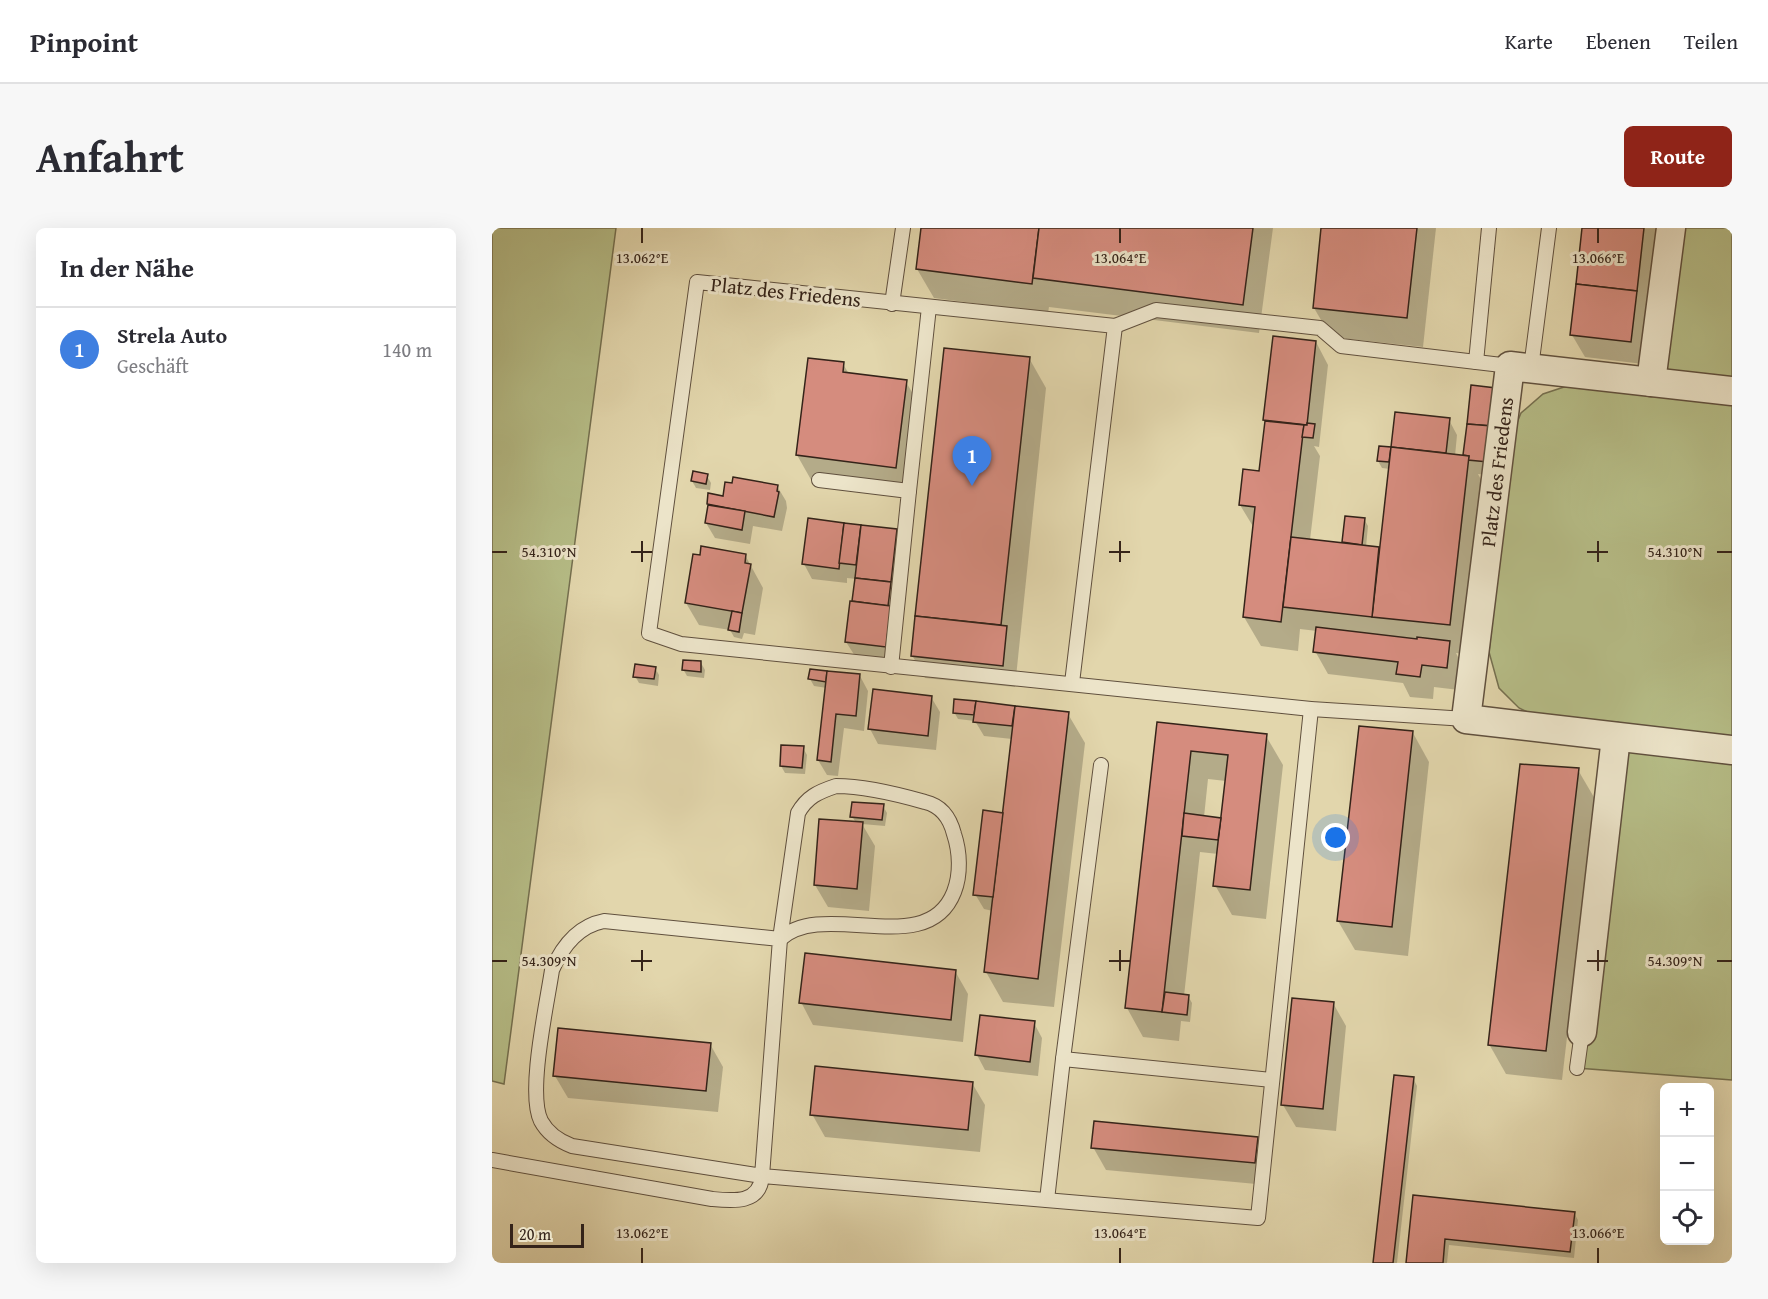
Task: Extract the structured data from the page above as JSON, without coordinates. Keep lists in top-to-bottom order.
{
  "streets": {
    "street": ["Platz des Friedens"]
  },
  "scale_bar": "20 m",
  "page": {
    "header": "Pinpoint",
    "nav": ["Karte", "Ebenen", "Teilen"],
    "title": "Anfahrt",
    "buttons": "Route",
    "heading": "In der Nähe",
    "list": [
      {
        "mark": "1",
        "name": "Strela Auto",
        "note": "Geschäft",
        "value": "140 m"
      }
    ],
    "pins": "1",
    "map_buttons": ["+", "−"],
    "scale": "20 m"
  },
  "coordinates": [
    "13.062°E",
    "13.064°E",
    "13.066°E",
    "54.310°N",
    "54.309°N"
  ]
}
